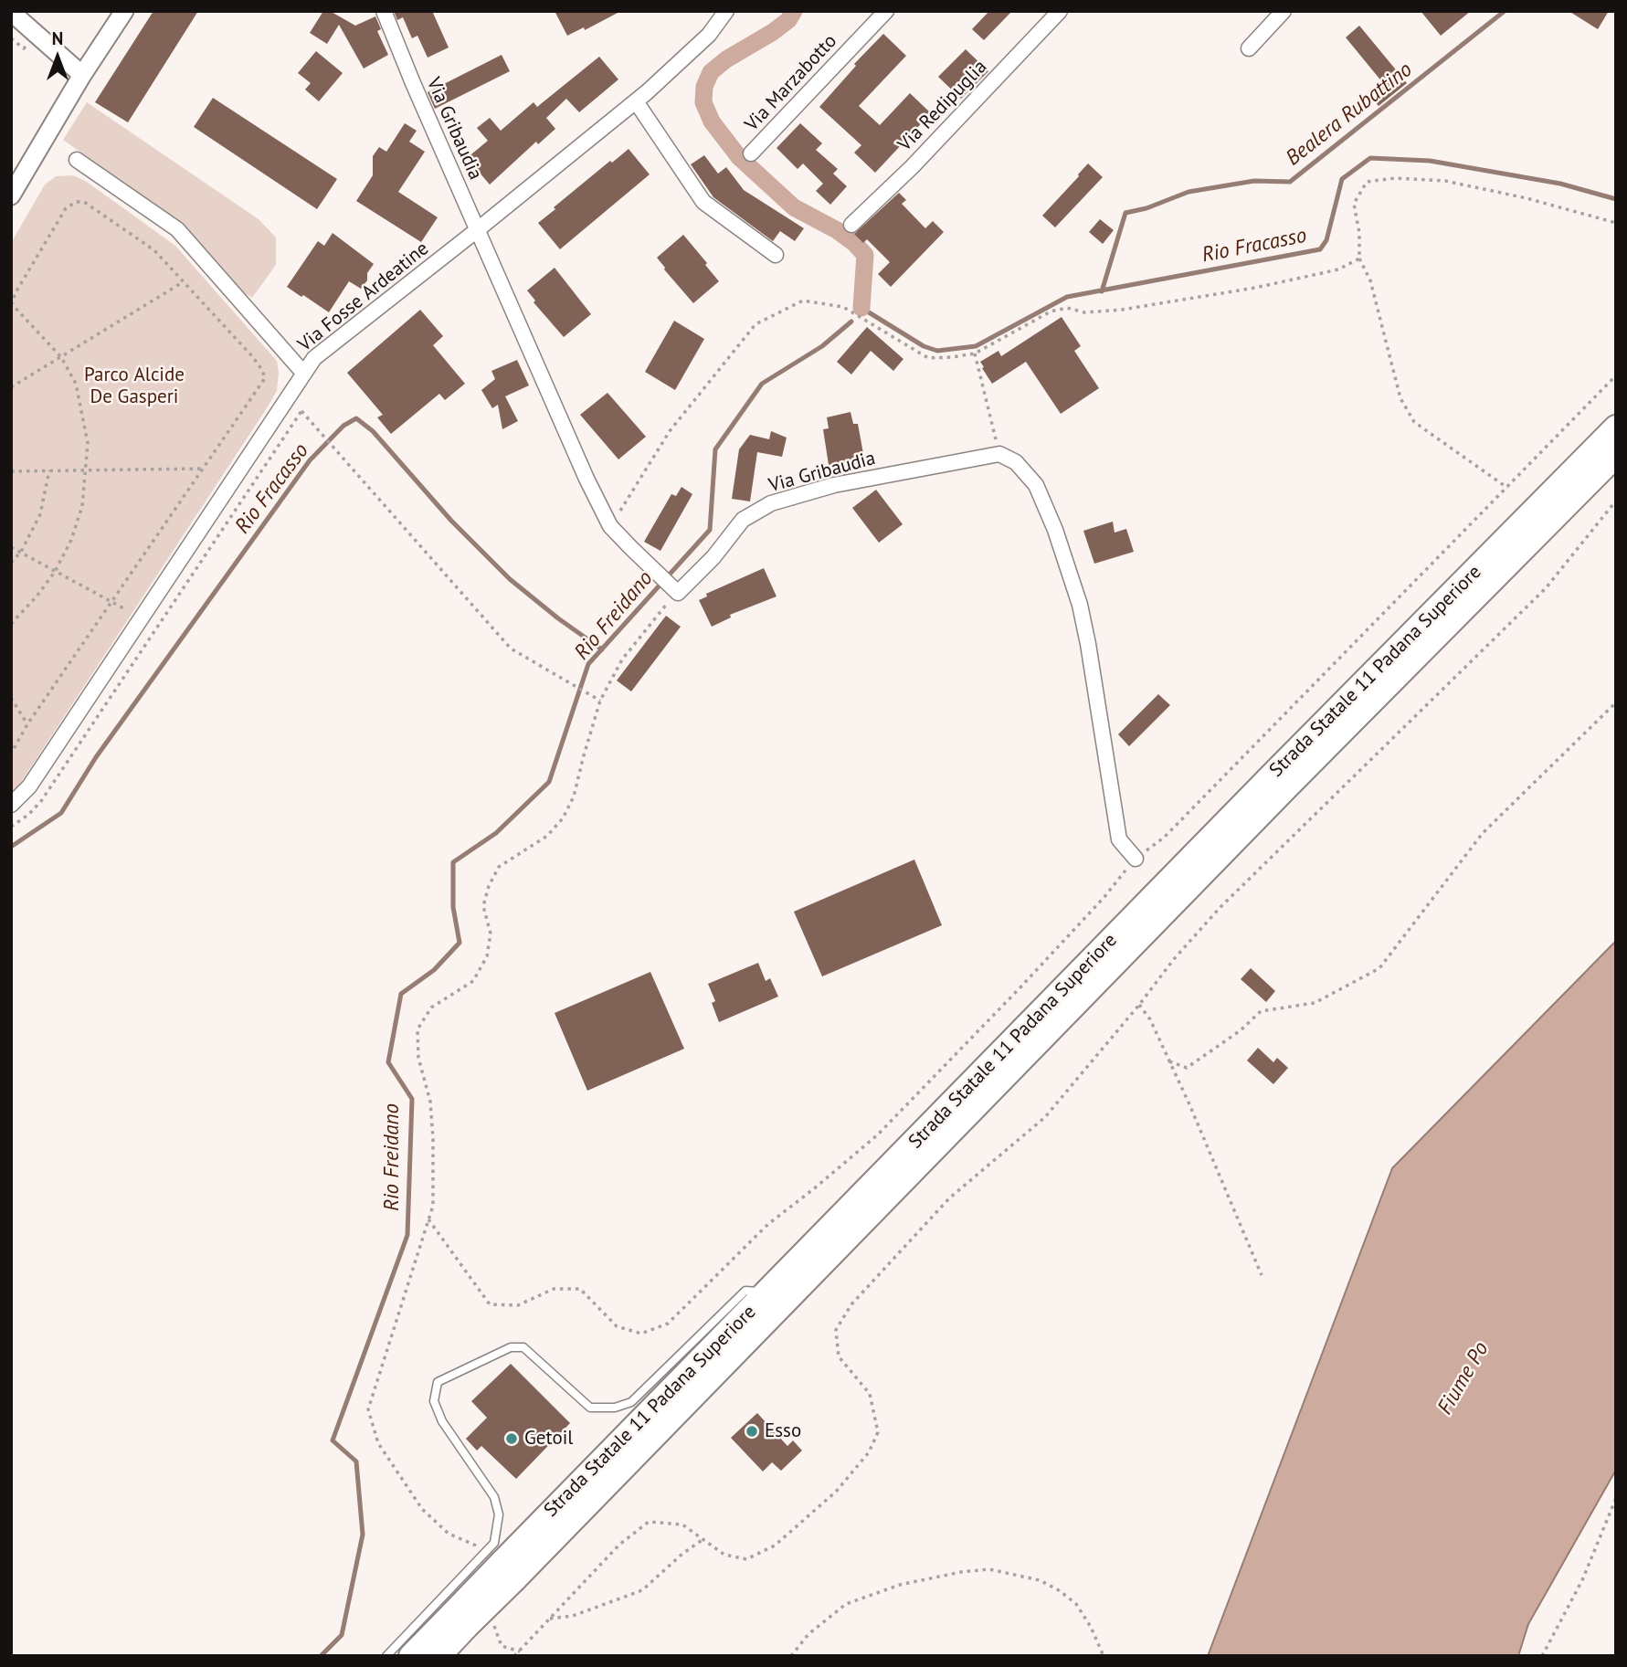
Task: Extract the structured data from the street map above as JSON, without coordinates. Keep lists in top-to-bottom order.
{
  "streets": {
    "highway": ["Strada Statale 11 Padana Superiore"],
    "street": [
      "Via Marzabotto",
      "Via Redipuglia",
      "Via Gribaudia",
      "Via Fosse Ardeatine"
    ]
  },
  "crossings": [
    ["Via Gribaudia", "Via Fosse Ardeatine"]
  ],
  "water": [
    "Bealera Rubattino",
    "Rio Fracasso",
    "Rio Freidano",
    "Fiume Po"
  ],
  "parks": ["Parco Alcide De Gasperi"],
  "places": ["Esso", "Getoil"],
  "north": "top"
}
